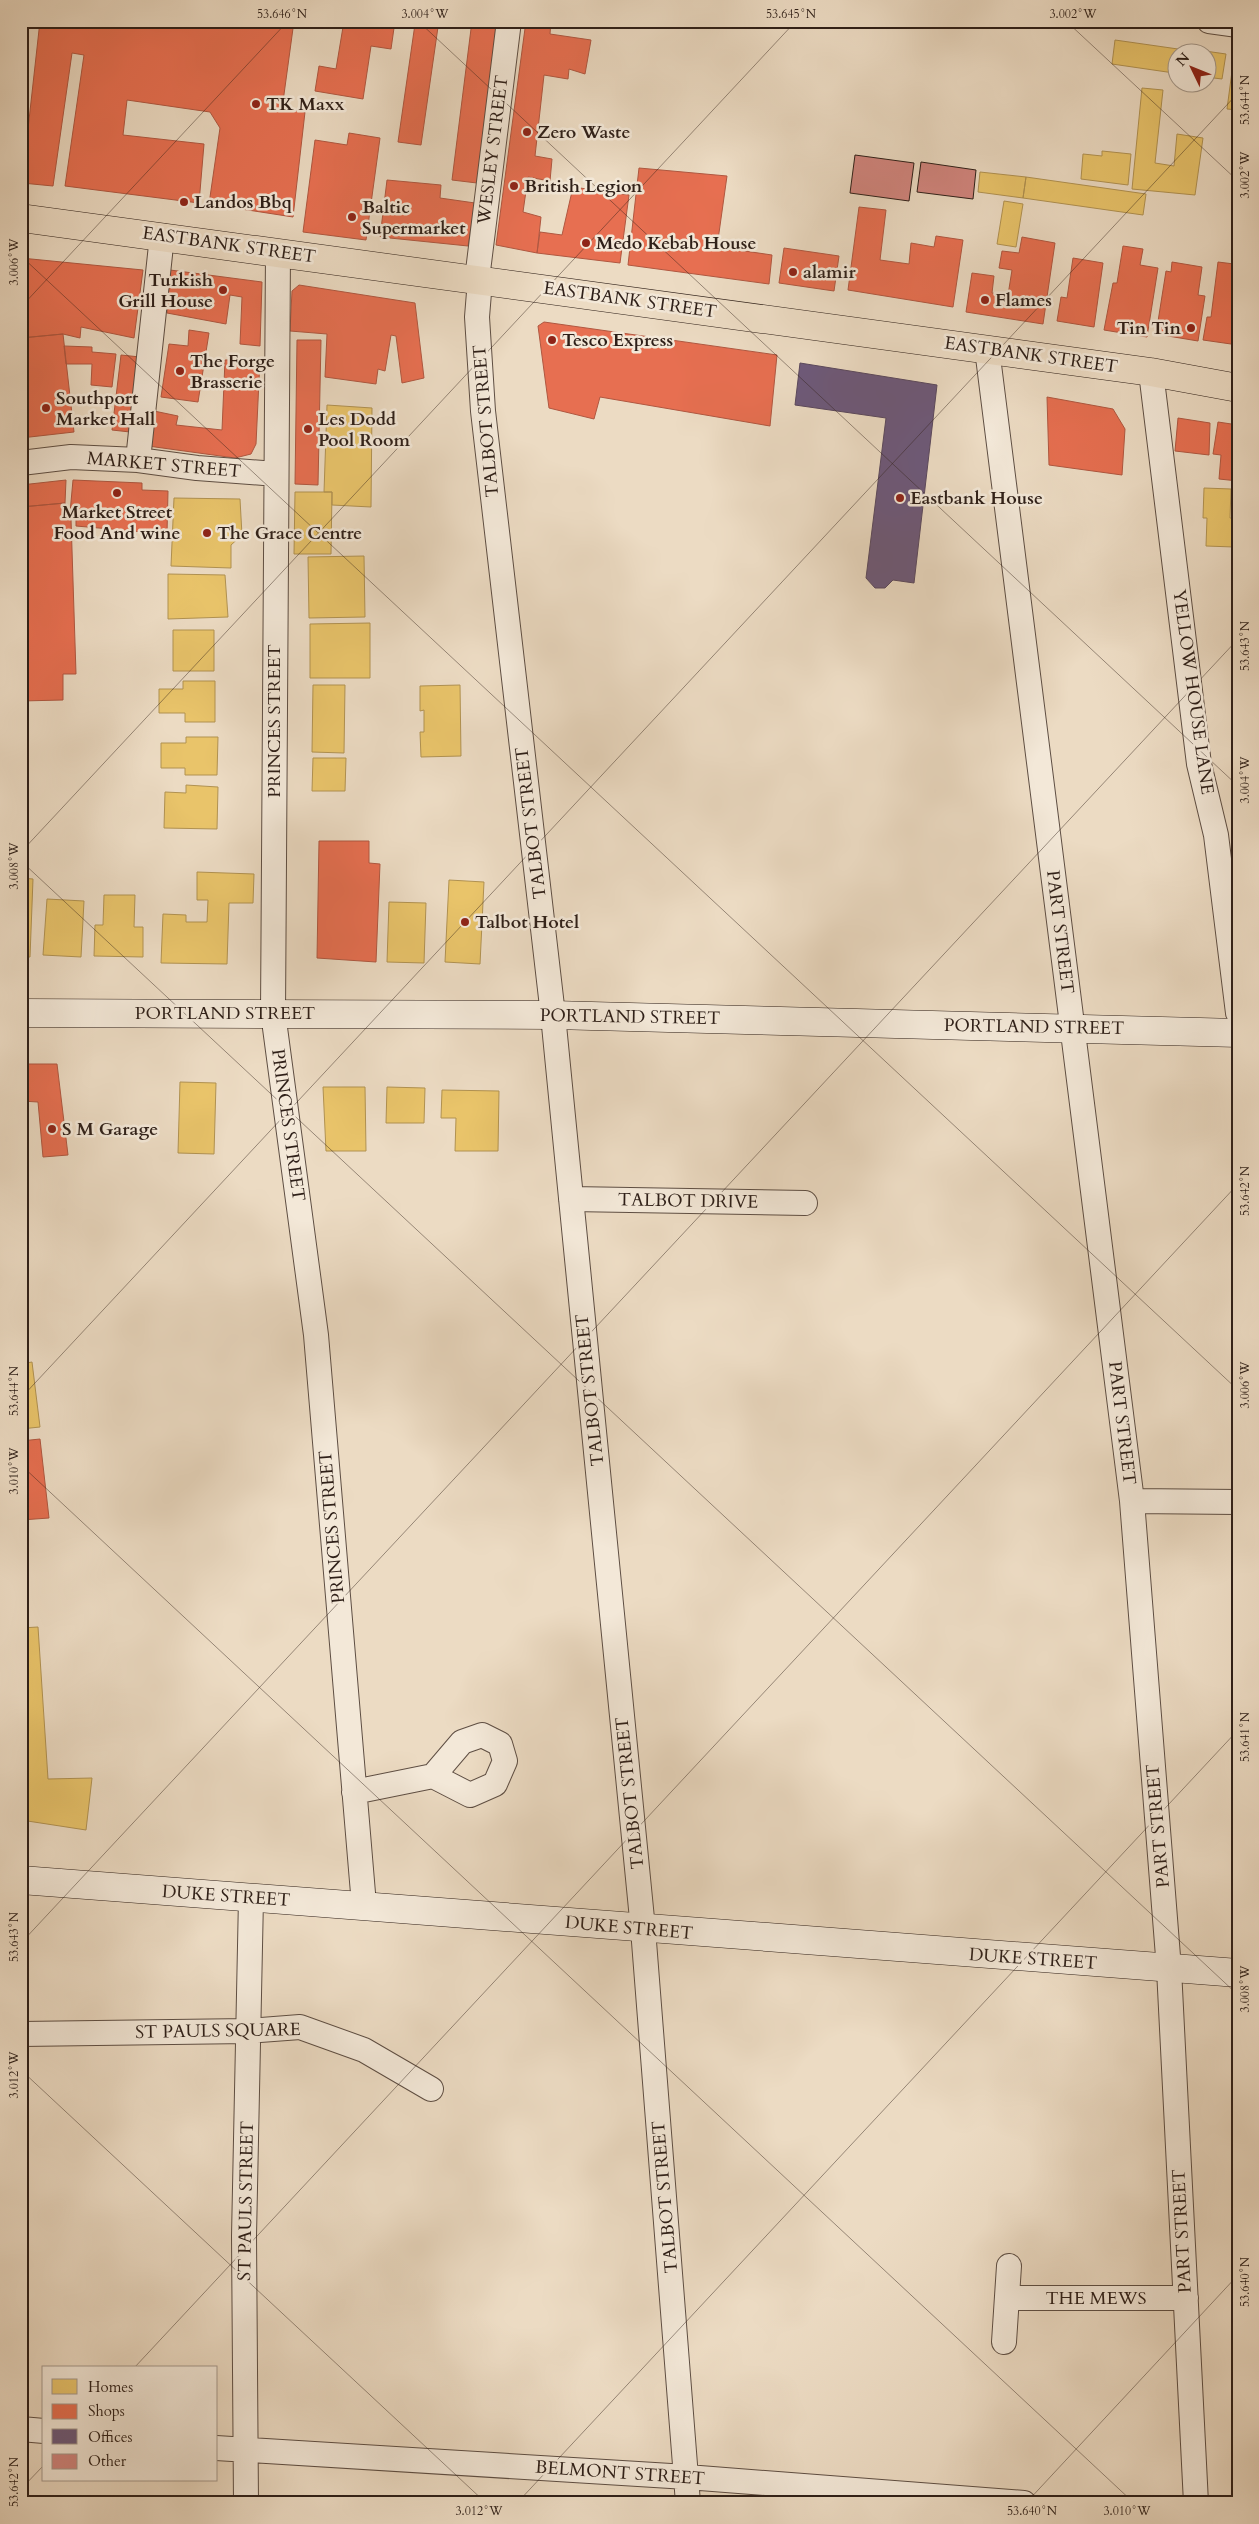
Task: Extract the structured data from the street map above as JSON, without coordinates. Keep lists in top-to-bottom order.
{
  "streets": {
    "highway": ["EASTBANK STREET"],
    "street": [
      "WESLEY STREET",
      "TALBOT STREET",
      "MARKET STREET",
      "YELLOW HOUSE LANE",
      "PRINCES STREET",
      "PART STREET",
      "PORTLAND STREET",
      "TALBOT DRIVE",
      "DUKE STREET",
      "ST PAULS SQUARE",
      "ST PAULS STREET",
      "THE MEWS",
      "BELMONT STREET"
    ]
  },
  "crossings": [
    ["WESLEY STREET", "EASTBANK STREET"],
    ["WESLEY STREET", "TALBOT STREET"],
    ["EASTBANK STREET", "TALBOT STREET"],
    ["EASTBANK STREET", "YELLOW HOUSE LANE"],
    ["EASTBANK STREET", "PRINCES STREET"],
    ["EASTBANK STREET", "PART STREET"],
    ["TALBOT STREET", "PORTLAND STREET"],
    ["TALBOT STREET", "TALBOT DRIVE"],
    ["TALBOT STREET", "DUKE STREET"],
    ["TALBOT STREET", "BELMONT STREET"],
    ["MARKET STREET", "PRINCES STREET"],
    ["PRINCES STREET", "PORTLAND STREET"],
    ["PRINCES STREET", "DUKE STREET"],
    ["PART STREET", "PORTLAND STREET"],
    ["PART STREET", "DUKE STREET"],
    ["PART STREET", "THE MEWS"],
    ["DUKE STREET", "ST PAULS STREET"],
    ["ST PAULS SQUARE", "ST PAULS STREET"],
    ["ST PAULS STREET", "BELMONT STREET"]
  ],
  "places": [
    "TK Maxx",
    "Zero Waste",
    "British Legion",
    "Landos Bbq",
    "Baltic Supermarket",
    "Medo Kebab House",
    "alamir",
    "Turkish Grill House",
    "Flames",
    "Tin Tin",
    "Tesco Express",
    "The Forge Brasserie",
    "Southport Market Hall",
    "Les Dodd Pool Room",
    "Market Street Food And wine",
    "Eastbank House",
    "The Grace Centre",
    "Talbot Hotel",
    "S M Garage"
  ],
  "legend": [
    "Homes",
    "Shops",
    "Offices",
    "Other"
  ],
  "north": "top left",
  "coordinates": [
    "53.646°N",
    "3.004°W",
    "53.645°N",
    "3.002°W",
    "53.644°N",
    "3.006°W",
    "53.643°N",
    "3.008°W",
    "53.642°N",
    "3.010°W",
    "53.641°N",
    "3.012°W",
    "53.640°N"
  ]
}
